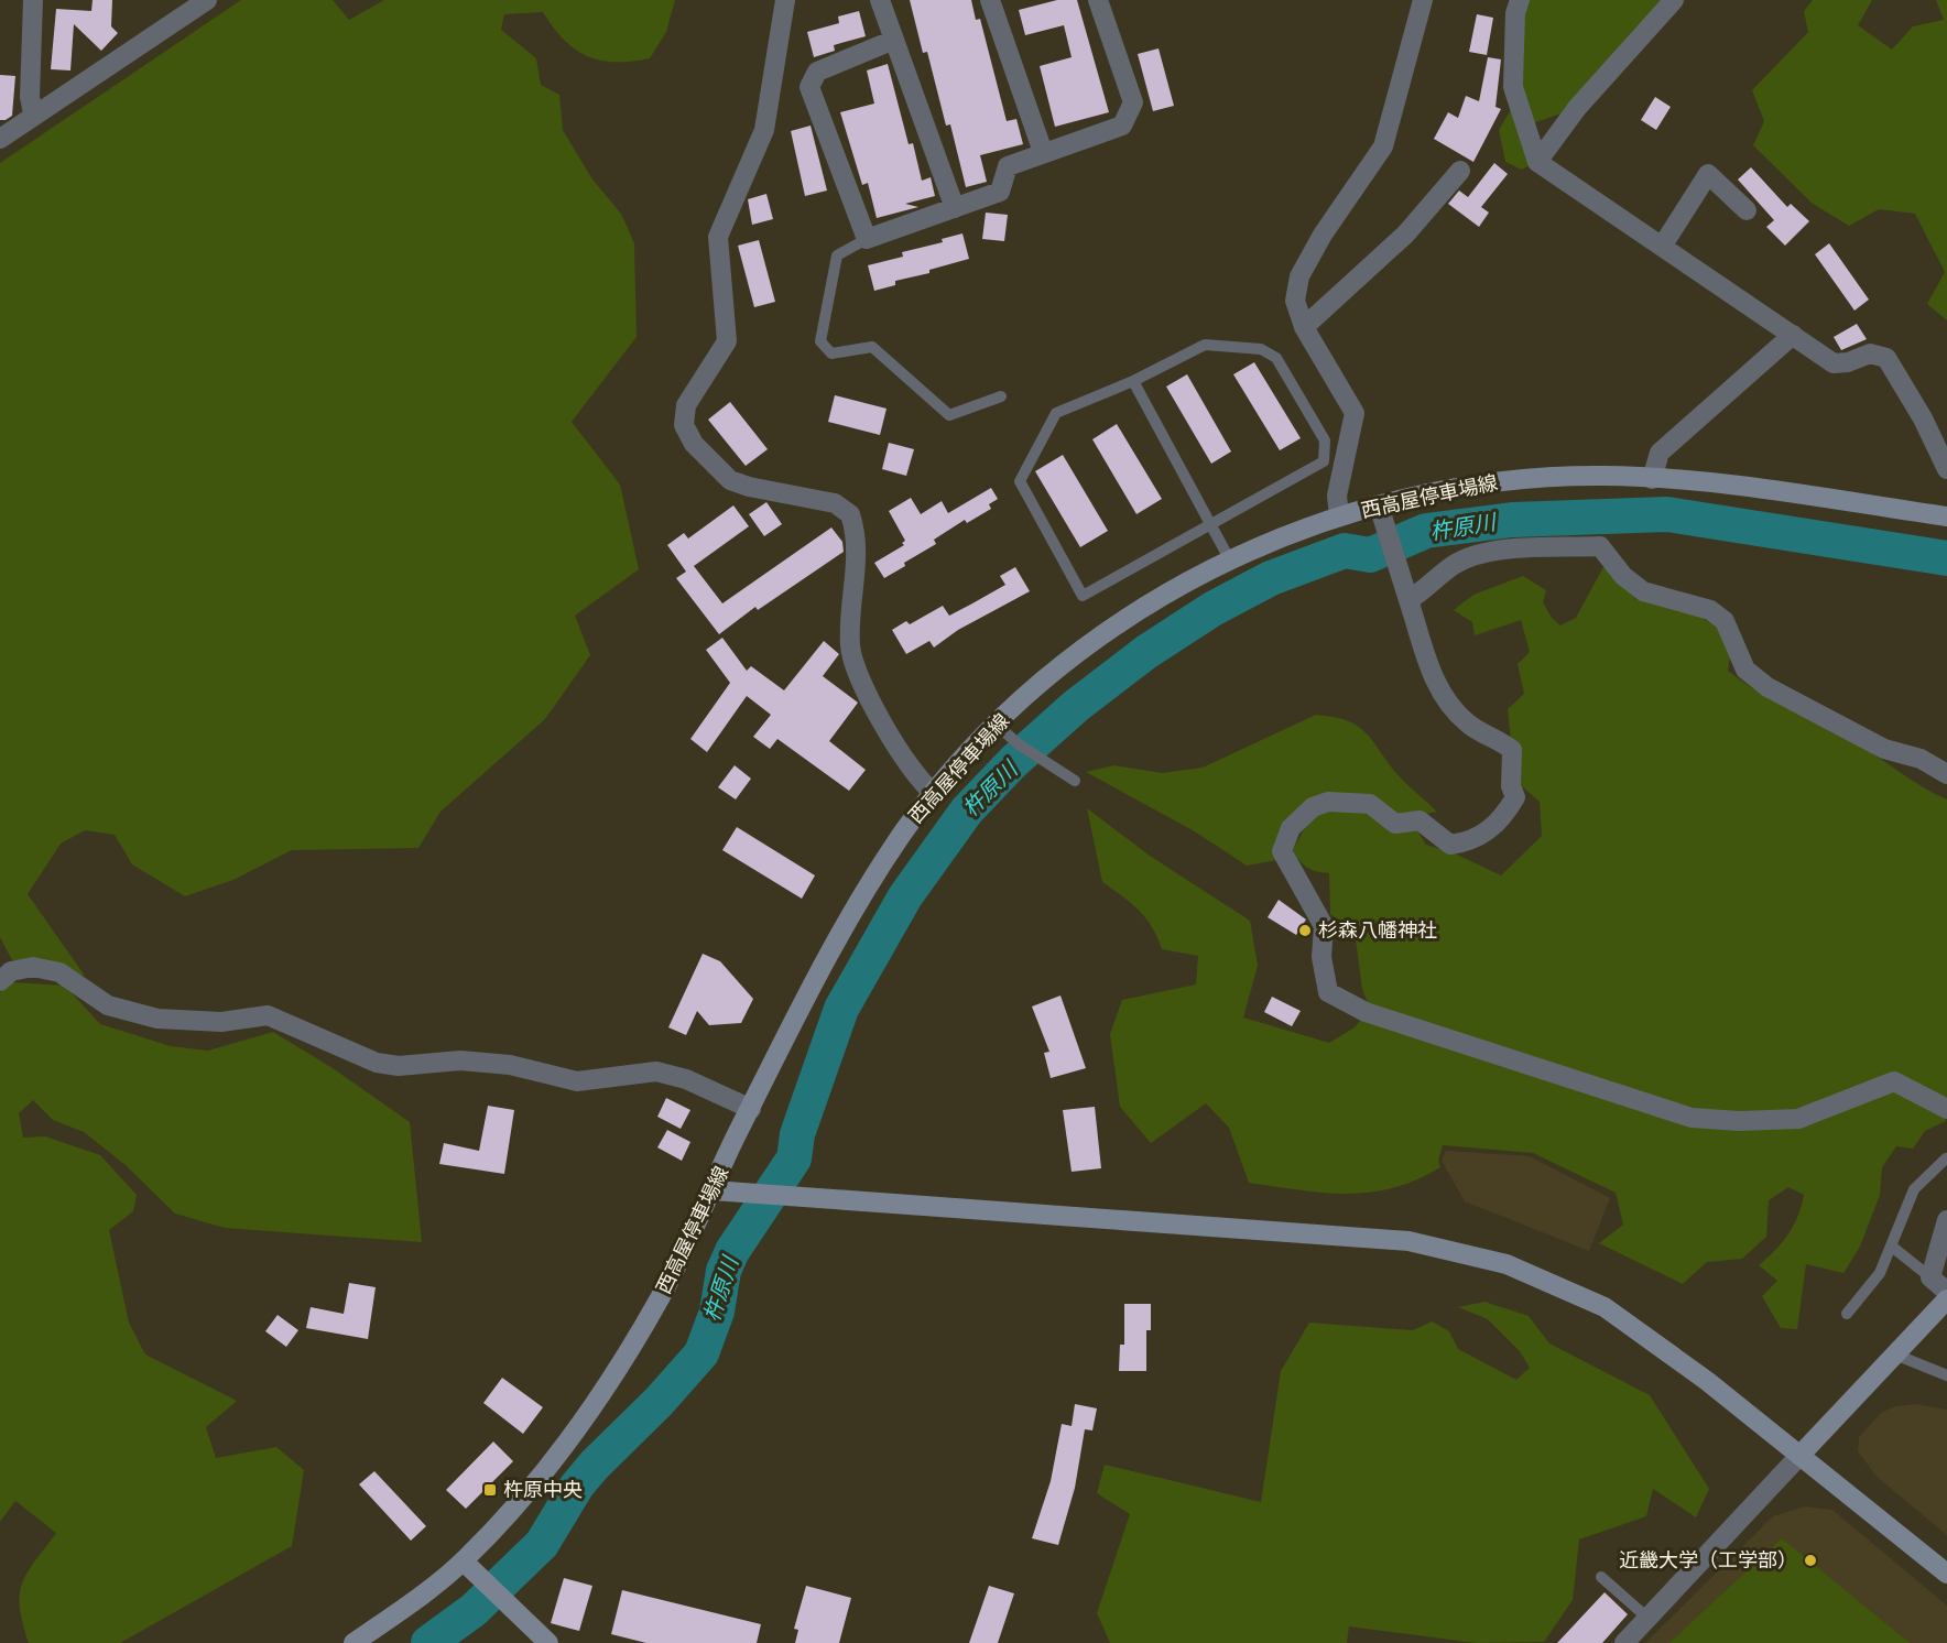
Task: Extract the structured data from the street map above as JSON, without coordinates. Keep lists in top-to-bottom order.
{
  "streets": {
    "main road": ["西高屋停車場線"]
  },
  "water": ["杵原川"],
  "places": {
    "other": ["杉森八幡神社", "近畿大学（工学部）"],
    "transit": ["杵原中央"]
  }
}
